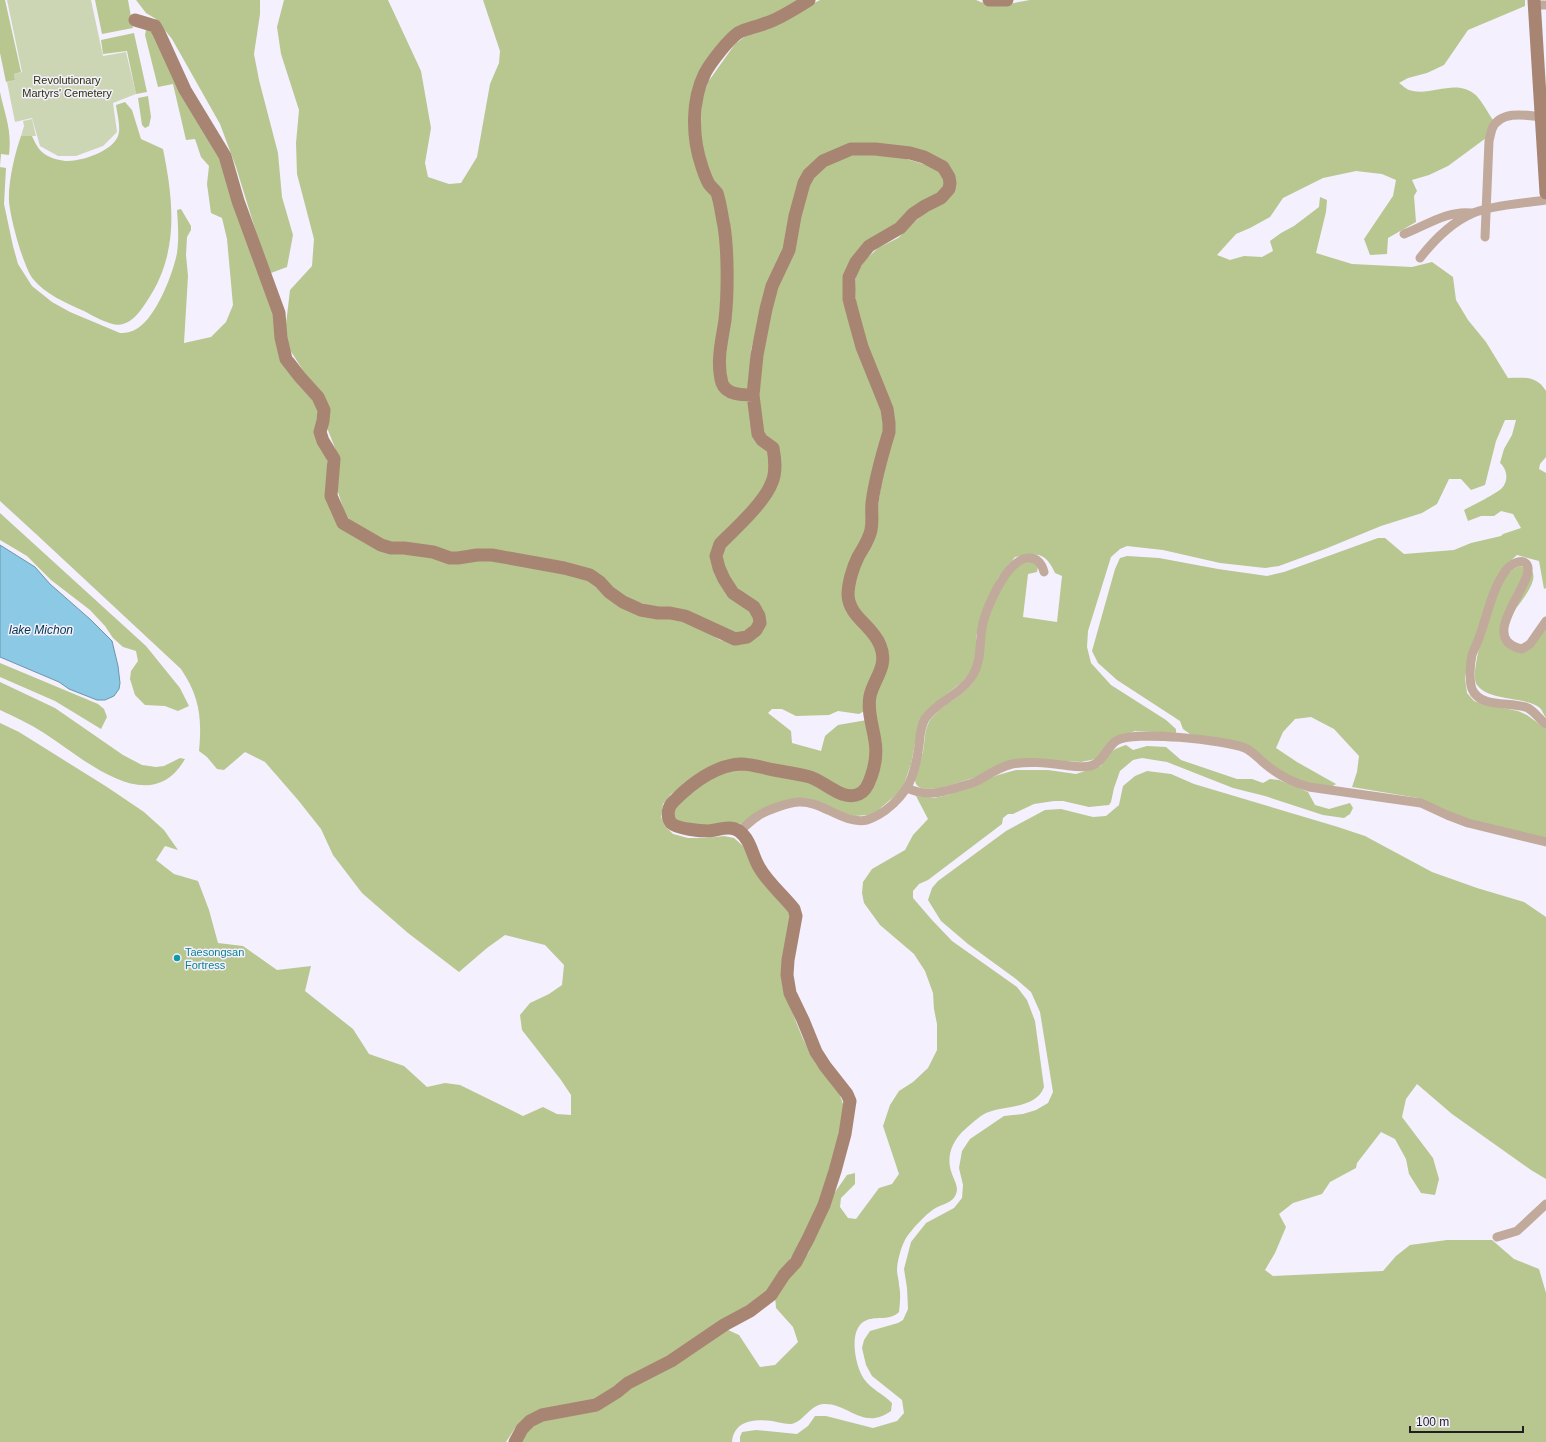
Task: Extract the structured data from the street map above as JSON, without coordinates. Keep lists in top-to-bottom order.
{
  "water": ["lake Michon"],
  "parks": ["Revolutionary Martyrs' Cemetery"],
  "places": ["Taesongsan Fortress"],
  "scale_bar": "100 m"
}
